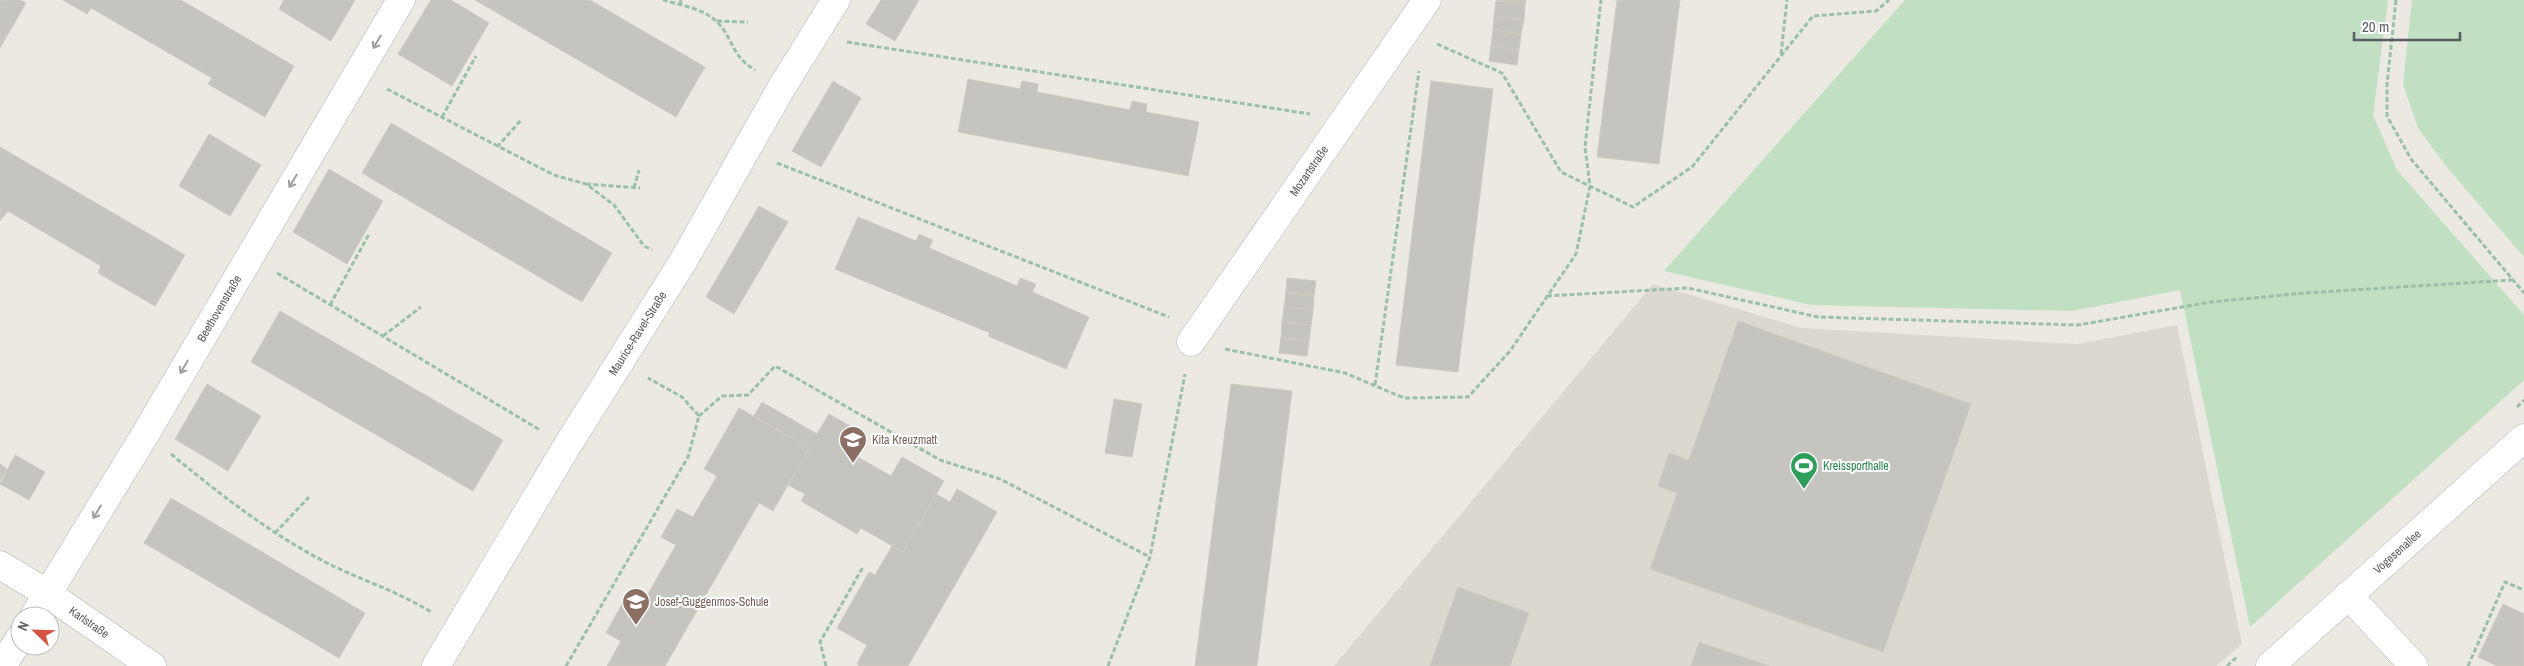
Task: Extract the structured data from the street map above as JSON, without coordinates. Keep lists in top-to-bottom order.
{
  "streets": {
    "street": [
      "Mozartstraße",
      "Beethovenstraße",
      "Maurice-Ravel-Straße",
      "Vogesenallee",
      "Karlstraße"
    ]
  },
  "crossings": [
    ["Beethovenstraße", "Karlstraße"]
  ],
  "one_way": ["Beethovenstraße"],
  "places": {
    "school or university": ["Kita Kreuzmatt", "Josef-Guggenmos-Schule"],
    "sports": ["Kreissporthalle"]
  },
  "scale_bar": "20 m",
  "north": "top left"
}
